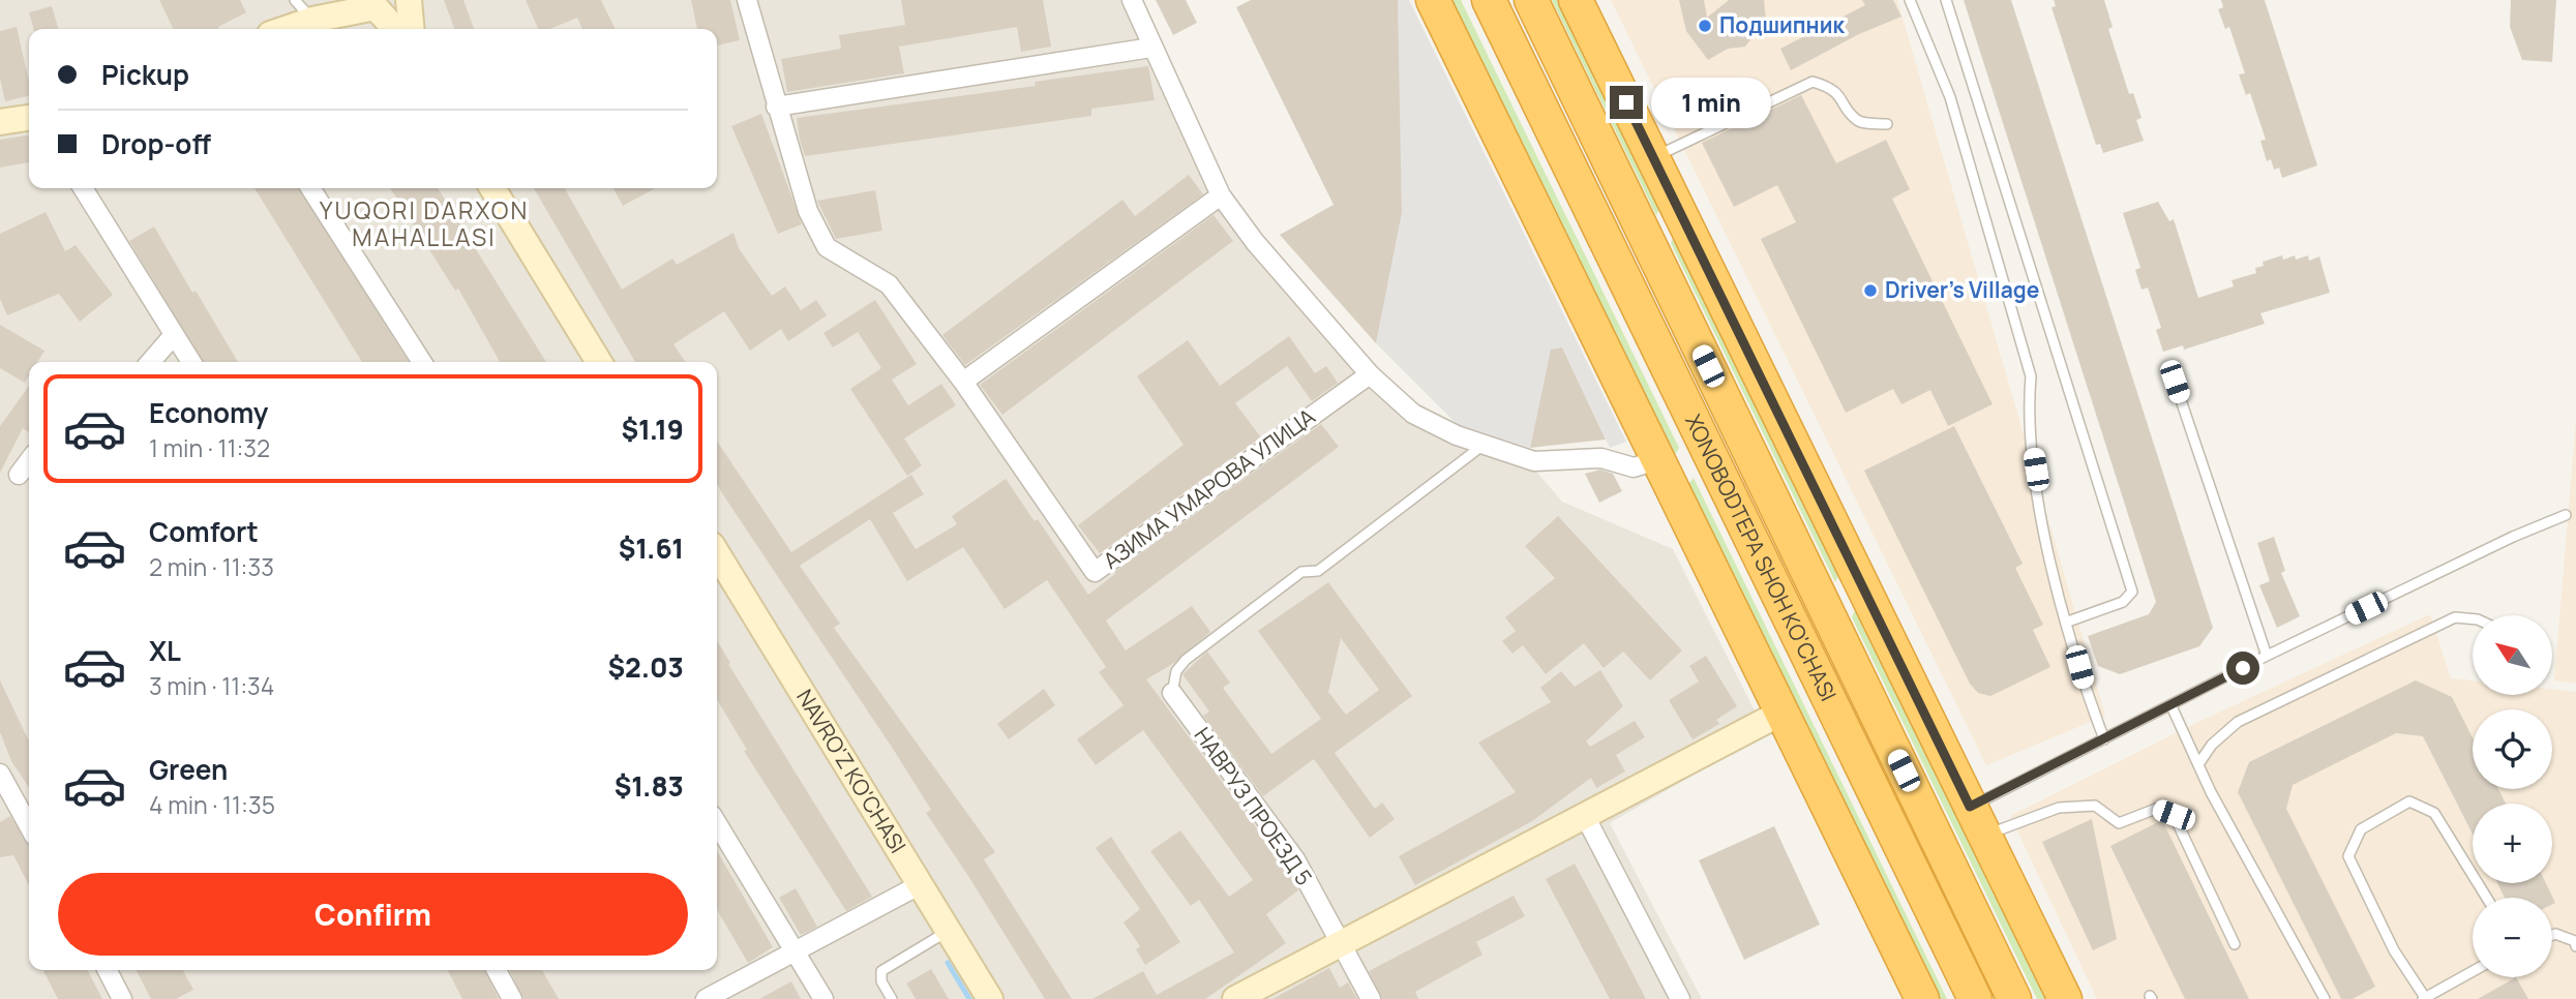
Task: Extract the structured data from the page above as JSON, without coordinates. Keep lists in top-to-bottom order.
{
  "streets": {
    "highway": ["XONOBODTEPA SHOH KO'CHASI"],
    "street": ["АЗИМА УМАРОВА УЛИЦА", "NAVRO'Z KO'CHASI", "НАВРУЗ ПРОЕЗД 5"]
  },
  "districts": ["YUQORI DARXON MAHALLASI"],
  "places": ["Подшипник", "Driver's Village"],
  "north": "top left",
  "page": {
    "banner": ["Pickup", "Drop-off"],
    "bubble": "1 min",
    "list": [
      {
        "name": "Economy",
        "note": "1 min · 11:32",
        "value": "$1.19"
      },
      {
        "name": "Comfort",
        "note": "2 min · 11:33",
        "value": "$1.61"
      },
      {
        "name": "XL",
        "note": "3 min · 11:34",
        "value": "$2.03"
      },
      {
        "name": "Green",
        "note": "4 min · 11:35",
        "value": "$1.83"
      }
    ],
    "map_buttons": ["+", "−"],
    "buttons": "Confirm"
  }
}
